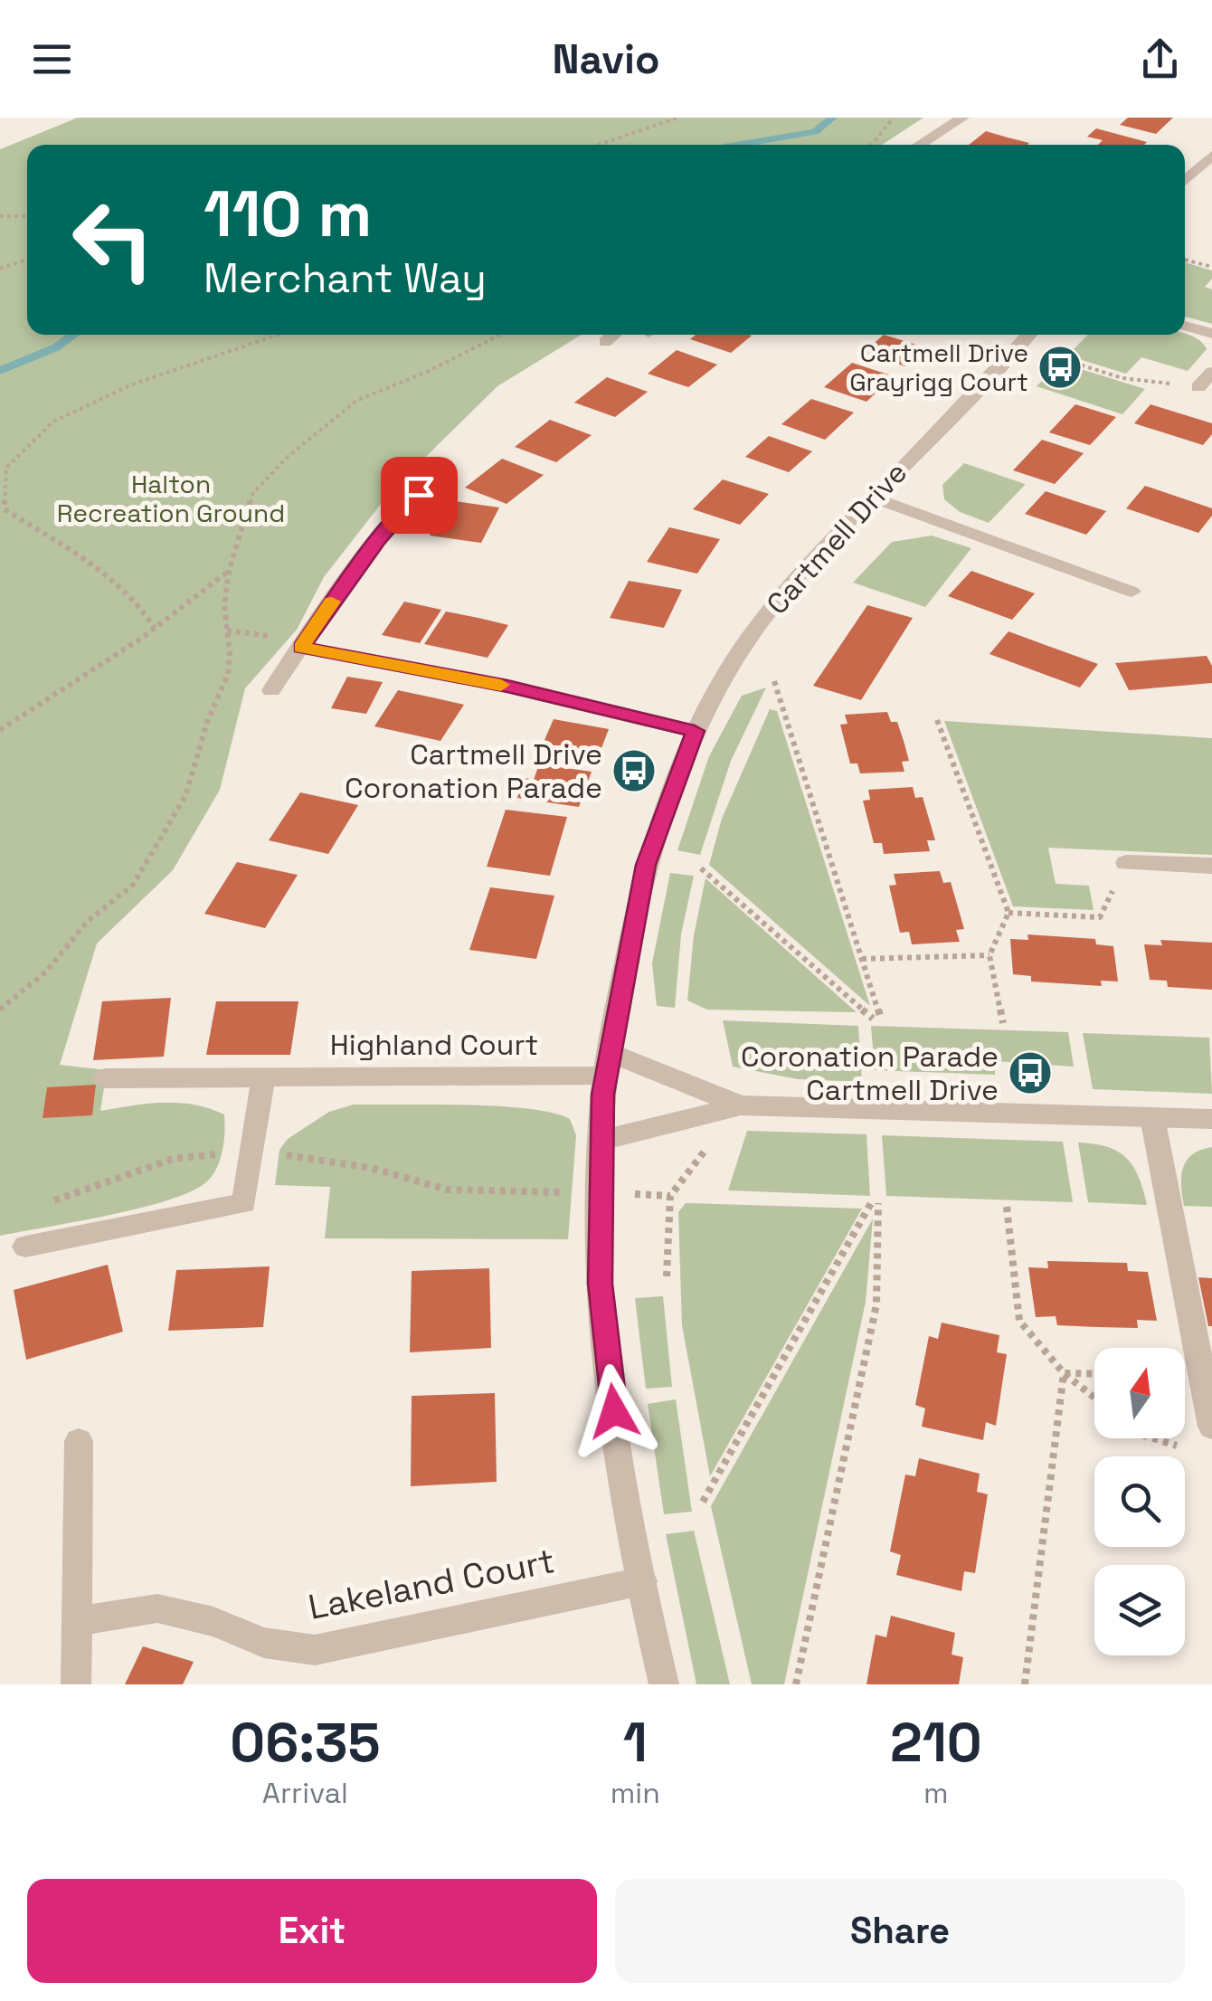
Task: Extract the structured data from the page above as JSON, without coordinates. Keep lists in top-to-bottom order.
{
  "streets": {
    "street": ["Cartmell Drive", "Highland Court", "Lakeland Court"]
  },
  "crossings": [
    ["Cartmell Drive", "Highland Court"],
    ["Cartmell Drive", "Lakeland Court"]
  ],
  "parks": ["Halton Recreation Ground"],
  "places": {
    "bus stop": ["Cartmell Drive Grayrigg Court", "Cartmell Drive Coronation Parade", "Coronation Parade Cartmell Drive"]
  },
  "north": "top",
  "page": {
    "header": "Navio",
    "turn": ["110 m", "Merchant Way"],
    "eta": [
      "06:35",
      "Arrival",
      "1",
      "min",
      "210",
      "m"
    ],
    "buttons": ["Exit", "Share"]
  }
}
